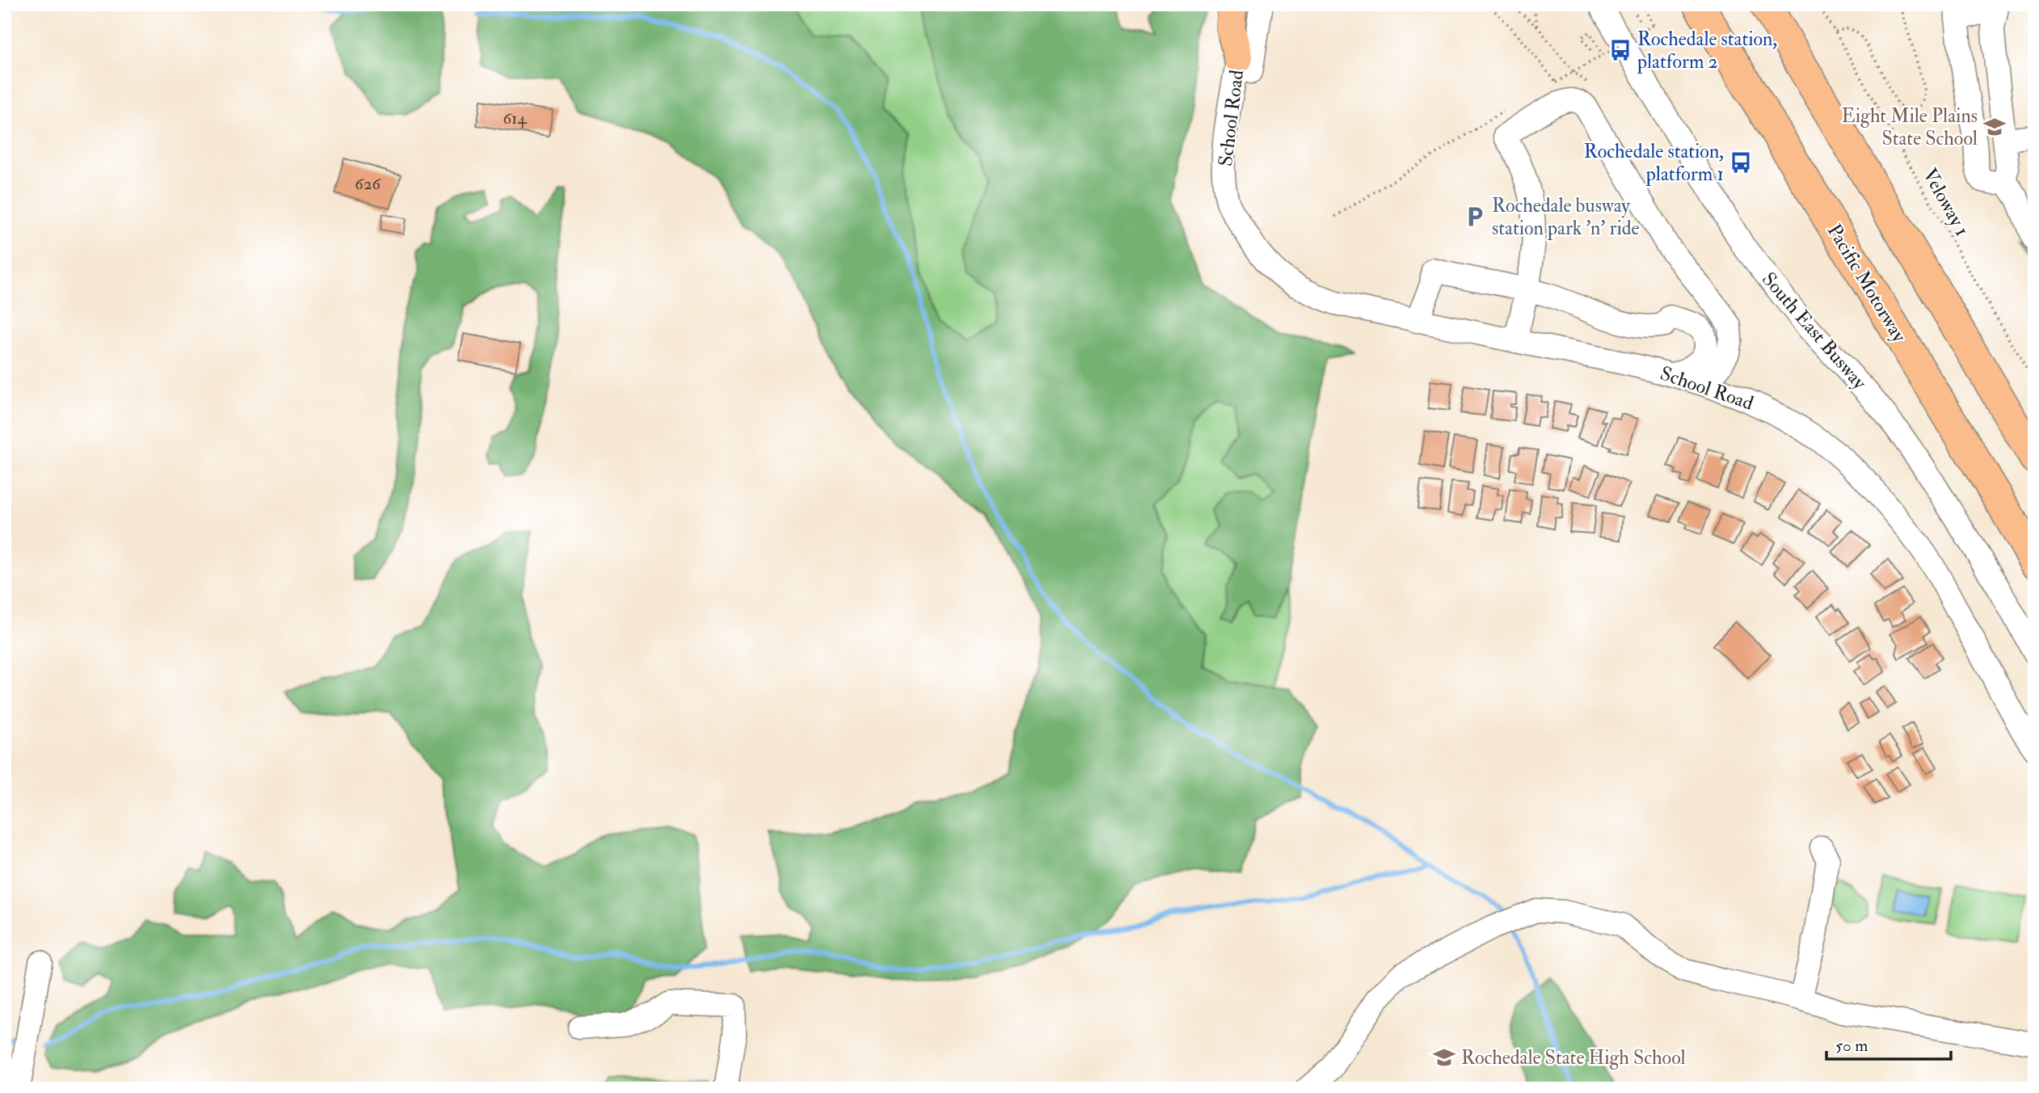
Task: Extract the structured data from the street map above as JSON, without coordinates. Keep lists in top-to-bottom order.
{
  "streets": {
    "highway": ["Pacific Motorway"],
    "street": ["School Road", "South East Busway"],
    "path": ["Veloway 1"]
  },
  "places": {
    "bus stop": ["Rochedale station, platform 2", "Rochedale station, platform 1"],
    "school or university": ["Eight Mile Plains State School", "Rochedale State High School"],
    "parking": ["Rochedale busway station park 'n' ride"]
  },
  "house_numbers": ["614", "626"],
  "scale_bar": "50 m"
}
